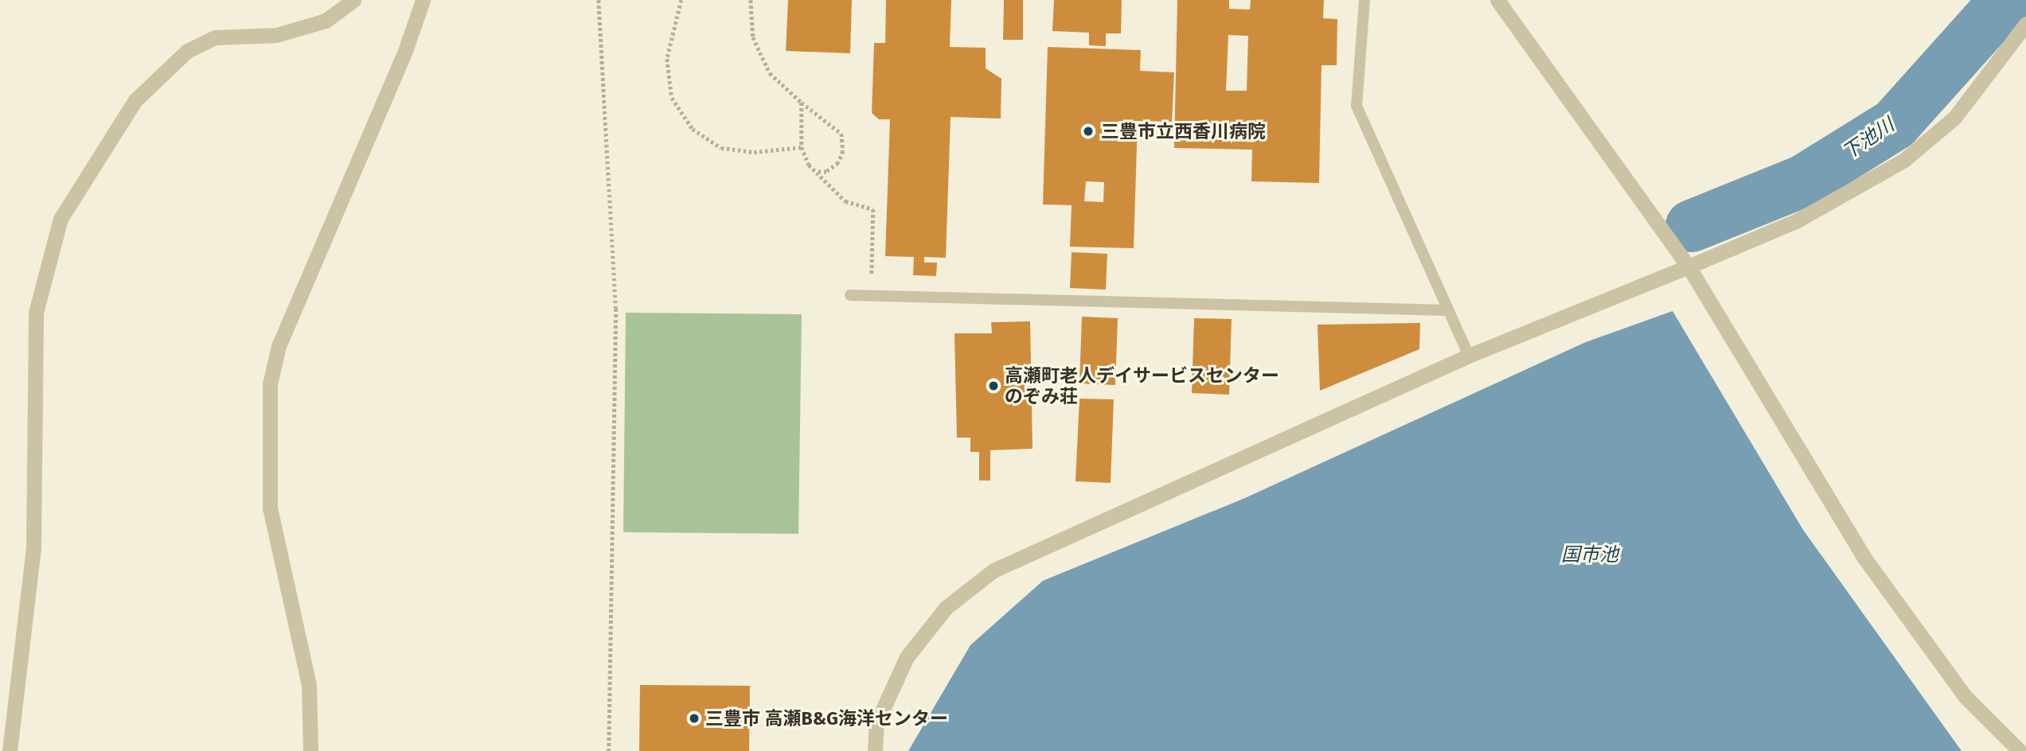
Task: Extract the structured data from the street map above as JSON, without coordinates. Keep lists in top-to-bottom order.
{
  "water": ["下池川", "国市池"],
  "places": ["三豊市立西香川病院", "高瀬町老人デイサービスセンター のぞみ荘", "三豊市 高瀬B&G海洋センター"]
}
